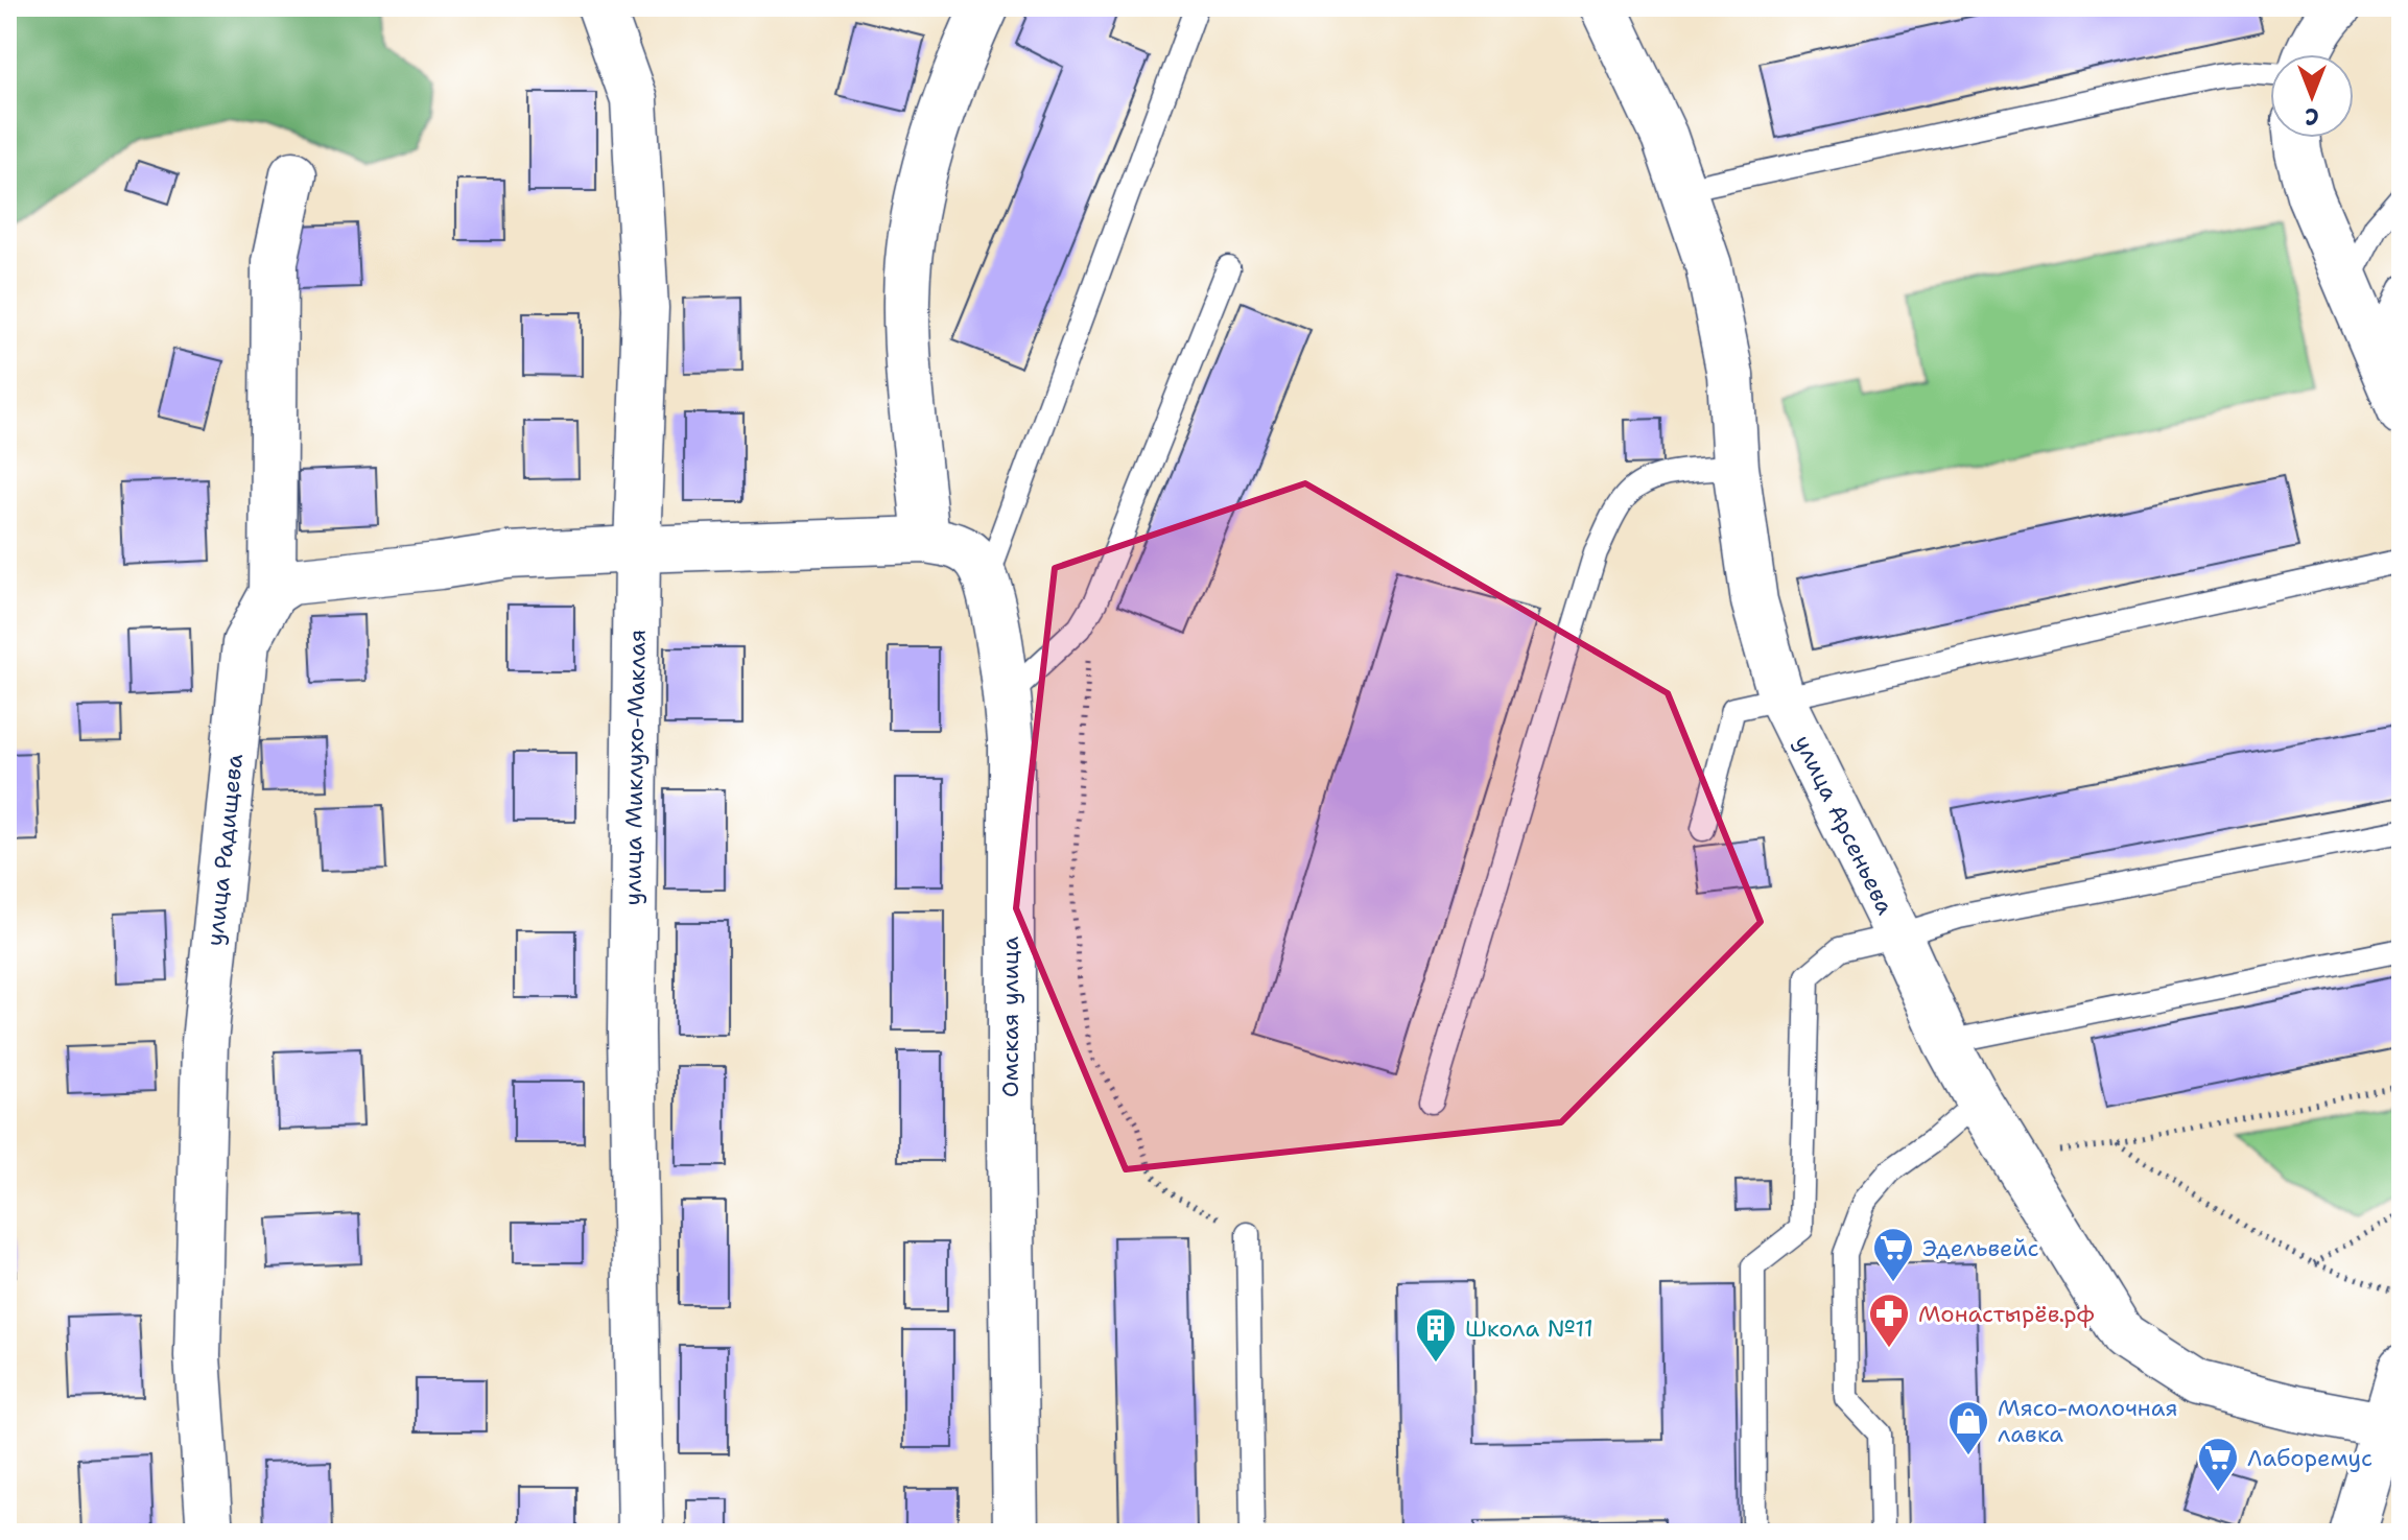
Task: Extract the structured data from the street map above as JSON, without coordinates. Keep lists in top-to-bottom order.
{
  "streets": {
    "street": [
      "улица Миклухо-Маклая",
      "улица Арсеньева",
      "улица Радищева",
      "Омская улица"
    ]
  },
  "crossings": [
    ["улица Миклухо-Маклая", "Омская улица"],
    ["улица Радищева", "Омская улица"]
  ],
  "places": {
    "supermarket": ["Эдельвейс", "Лаборемус"],
    "pharmacy": ["Монастырёв.рф"],
    "building": ["Школа №11"],
    "shop": ["Мясо-молочная лавка"]
  },
  "north": "bottom"
}
